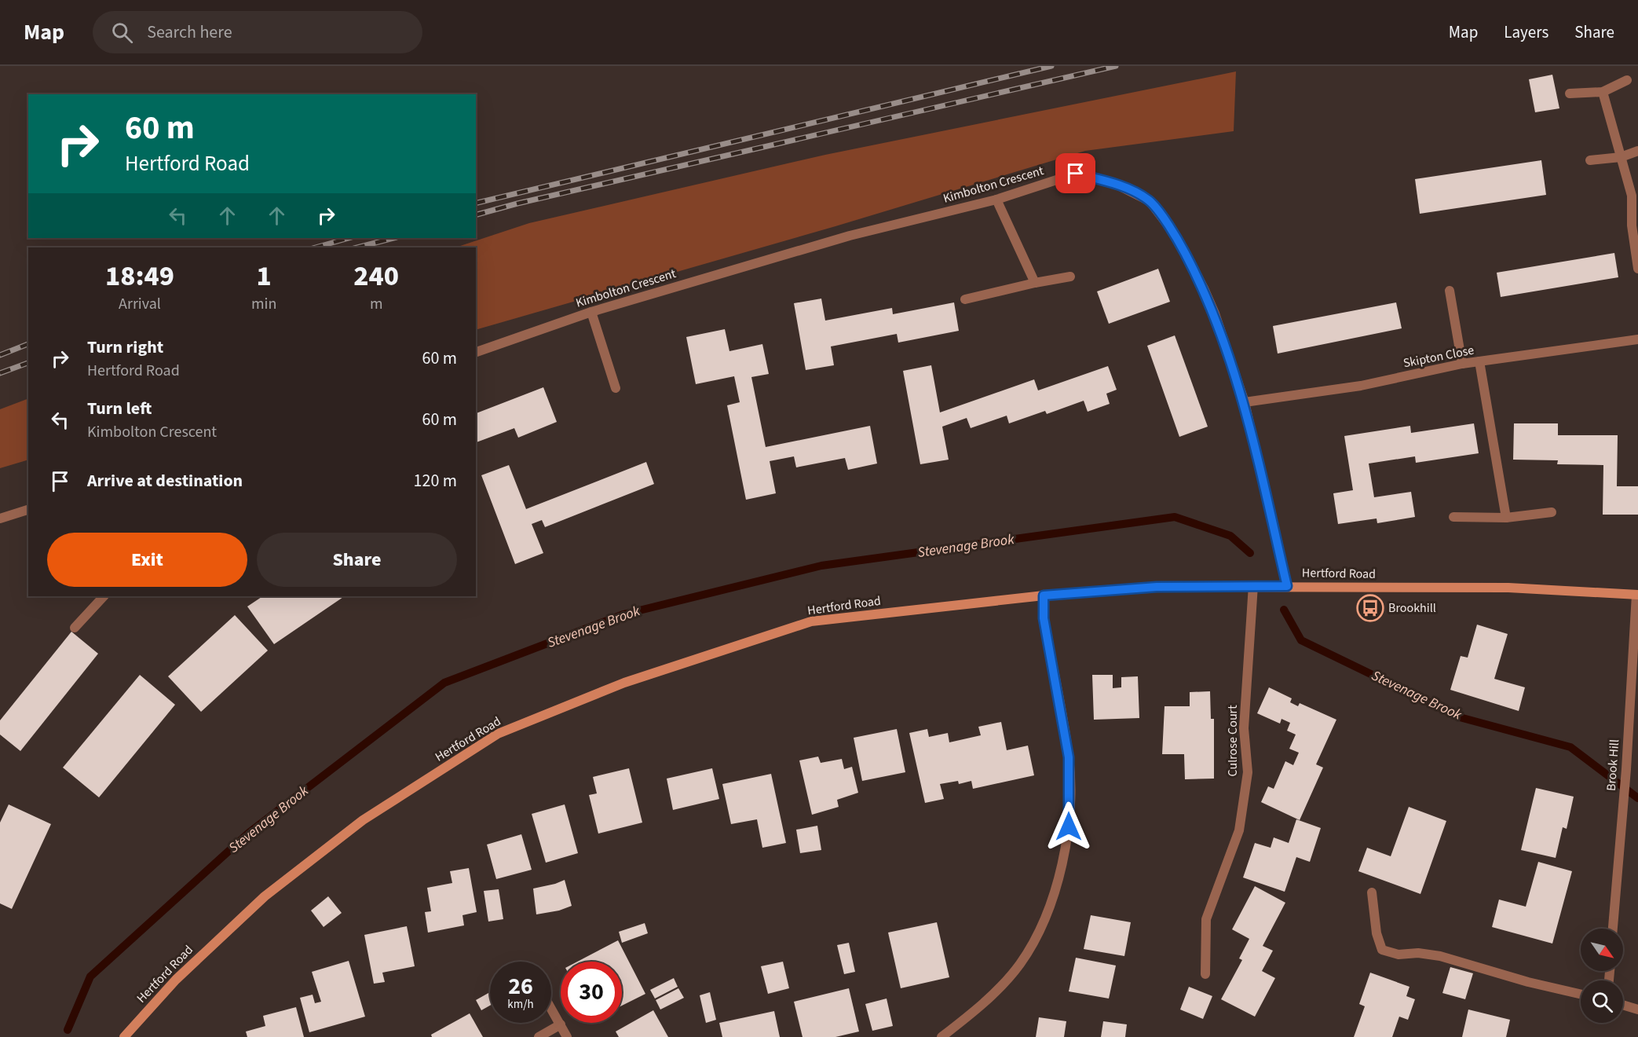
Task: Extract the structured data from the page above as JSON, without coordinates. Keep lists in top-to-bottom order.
{
  "streets": {
    "street": [
      "Kimbolton Crescent",
      "Skipton Close",
      "Hertford Road",
      "Culrose Court",
      "Brook Hill"
    ]
  },
  "crossings": [
    ["Kimbolton Crescent", "Skipton Close"],
    ["Kimbolton Crescent", "Hertford Road"],
    ["Hertford Road", "Culrose Court"],
    ["Hertford Road", "Brook Hill"]
  ],
  "water": ["Stevenage Brook"],
  "places": {
    "bus stop": ["Brookhill"]
  },
  "north": "bottom right",
  "page": {
    "header": "Map",
    "search": "Search here",
    "nav": ["Map", "Layers", "Share"],
    "turn": ["60 m", "Hertford Road"],
    "eta": [
      "18:49",
      "Arrival",
      "1",
      "min",
      "240",
      "m"
    ],
    "list": [
      {
        "name": "Turn right",
        "note": "Hertford Road",
        "value": "60 m"
      },
      {
        "name": "Turn left",
        "note": "Kimbolton Crescent",
        "value": "60 m"
      },
      {
        "name": "Arrive at destination",
        "value": "120 m"
      }
    ],
    "buttons": ["Exit", "Share"],
    "speed": "26 km/h",
    "limit": "30"
  }
}
